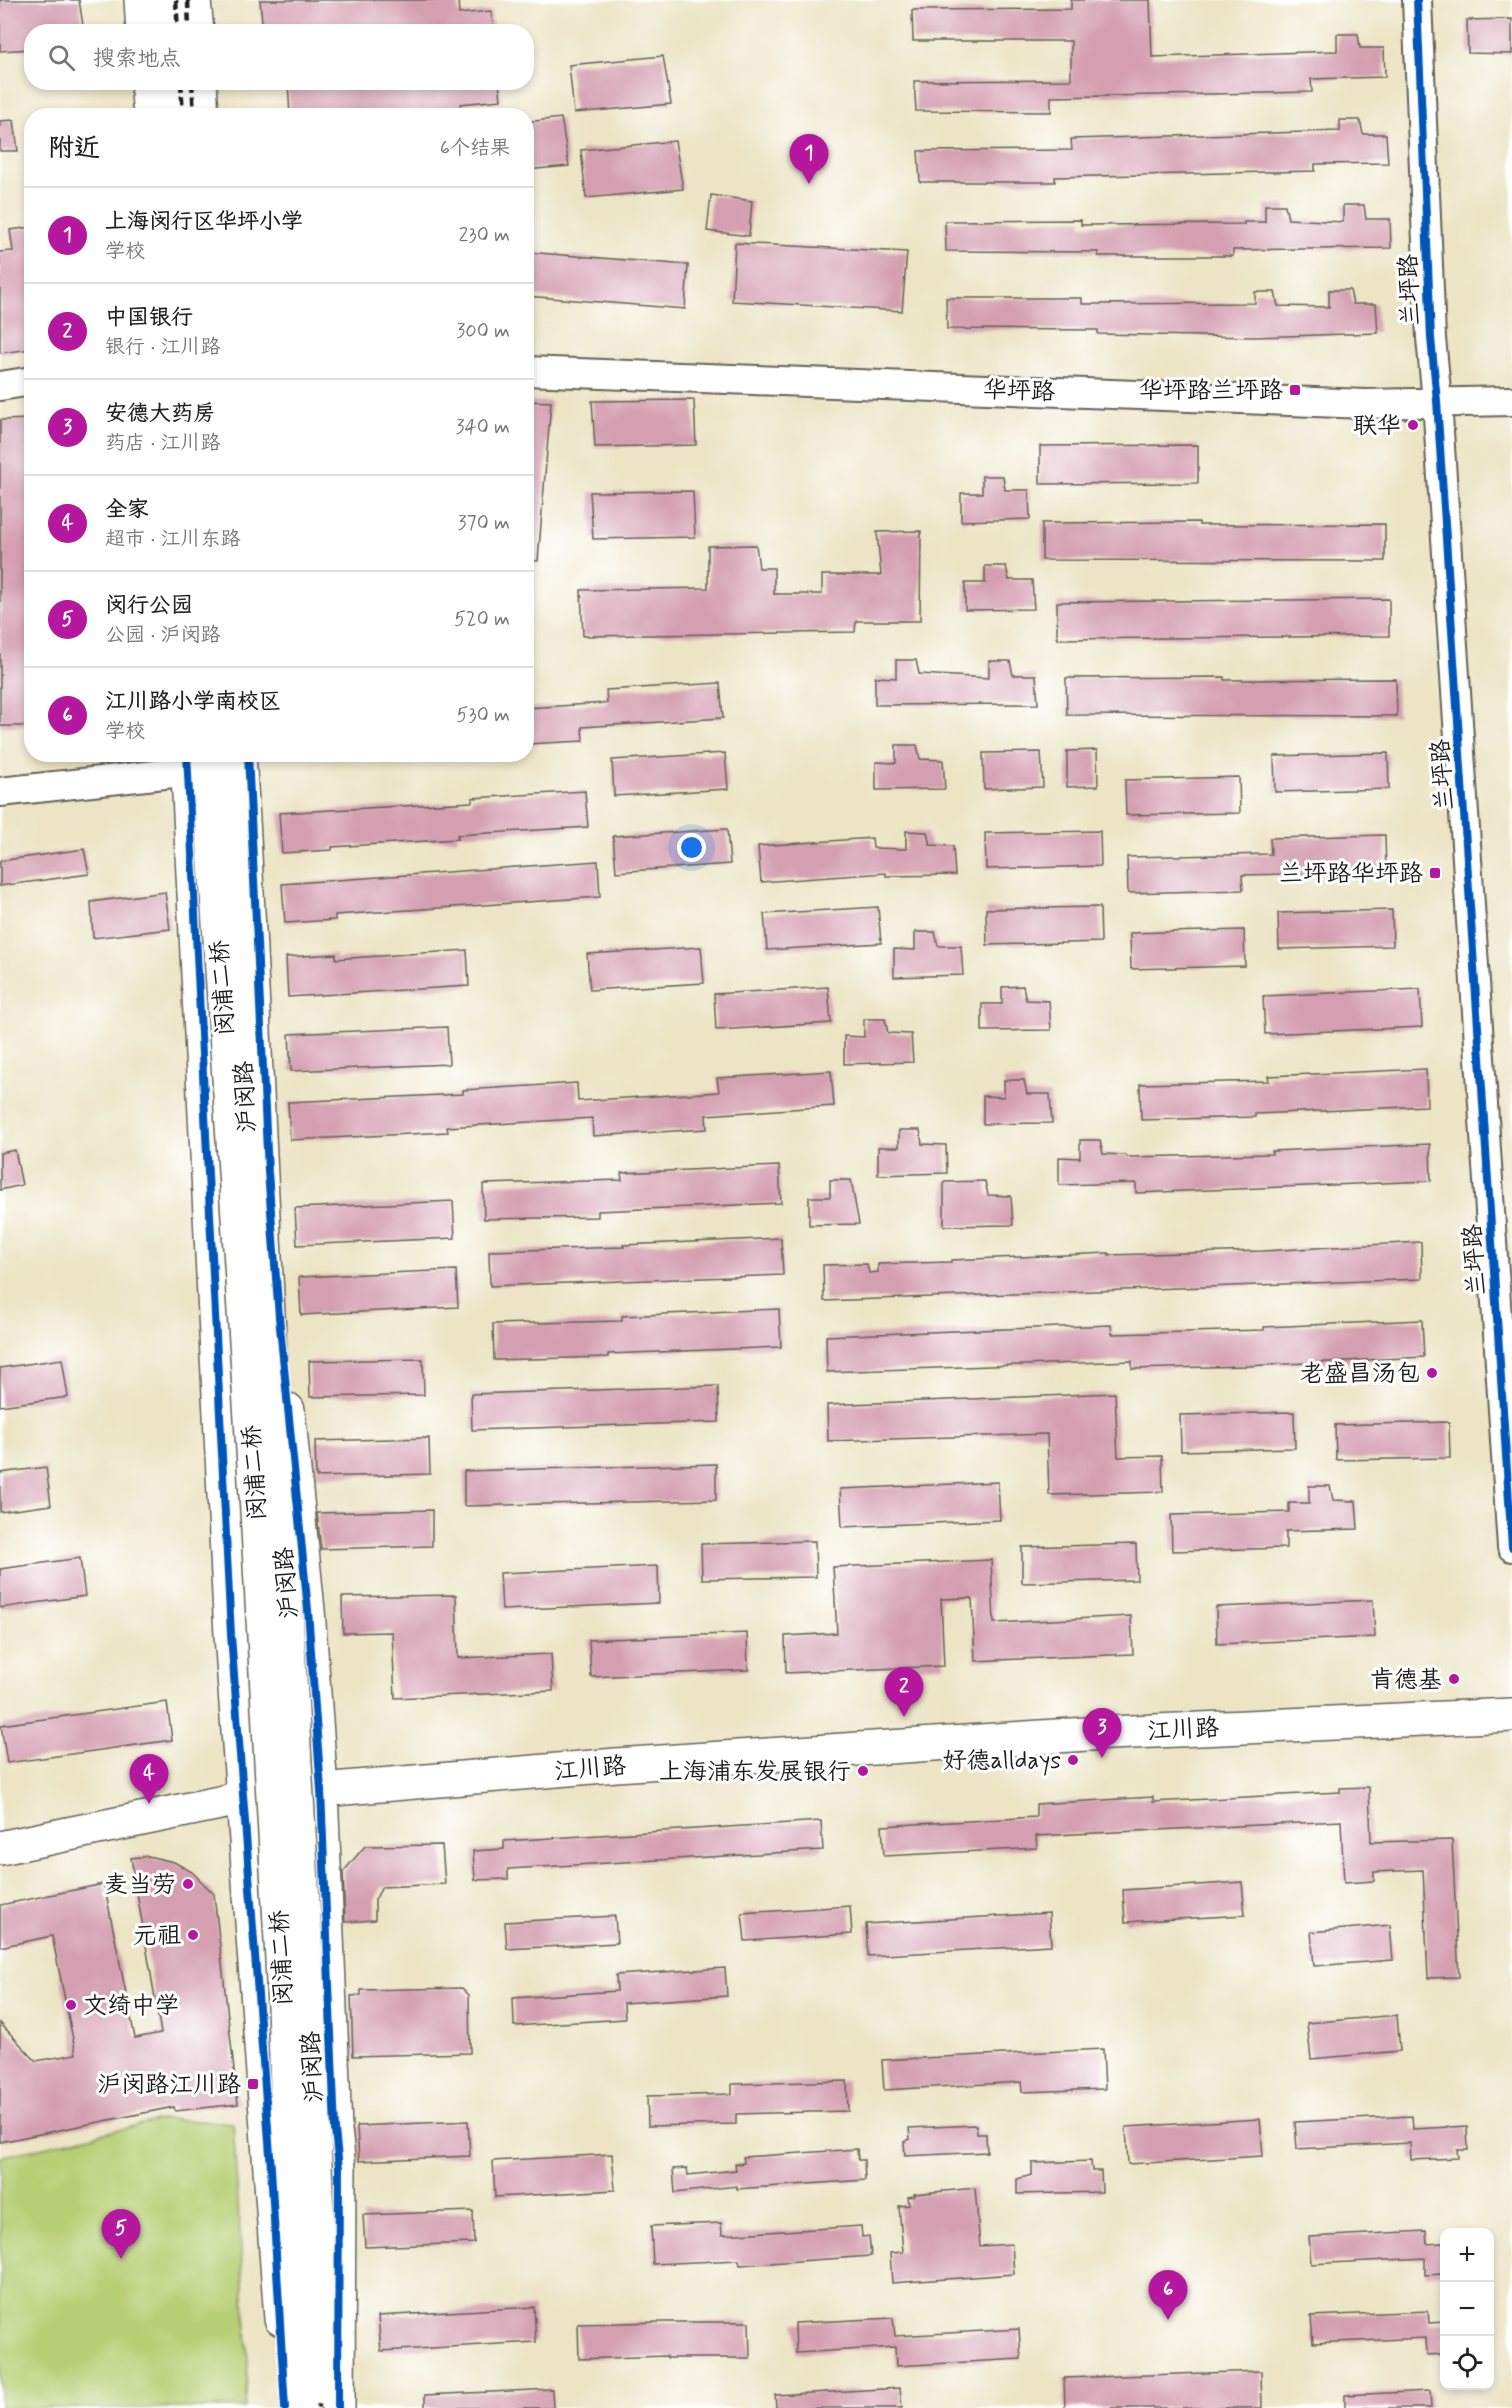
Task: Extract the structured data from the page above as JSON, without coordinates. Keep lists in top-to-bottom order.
{
  "streets": {
    "main road": ["闵浦二桥", "沪闵路", "江川路"],
    "street": ["兰坪路", "华坪路"]
  },
  "crossings": [
    ["兰坪路", "华坪路"],
    ["沪闵路", "江川路"]
  ],
  "places": {
    "transit": ["华坪路兰坪路", "兰坪路华坪路", "沪闵路江川路"],
    "other": [
      "联华",
      "老盛昌汤包",
      "肯德基",
      "好德alldays",
      "上海浦东发展银行",
      "麦当劳",
      "元祖",
      "文绮中学"
    ]
  },
  "page": {
    "search": "搜索地点",
    "heading": ["附近", "6个结果"],
    "pins": [
      "1",
      "2",
      "3",
      "4",
      "5",
      "6"
    ],
    "list": [
      {
        "mark": "1",
        "name": "上海闵行区华坪小学",
        "note": "学校",
        "value": "230 m"
      },
      {
        "mark": "2",
        "name": "中国银行",
        "note": "银行 · 江川路",
        "value": "300 m"
      },
      {
        "mark": "3",
        "name": "安德大药房",
        "note": "药店 · 江川路",
        "value": "340 m"
      },
      {
        "mark": "4",
        "name": "全家",
        "note": "超市 · 江川东路",
        "value": "370 m"
      },
      {
        "mark": "5",
        "name": "闵行公园",
        "note": "公园 · 沪闵路",
        "value": "520 m"
      },
      {
        "mark": "6",
        "name": "江川路小学南校区",
        "note": "学校",
        "value": "530 m"
      }
    ],
    "map_buttons": ["+", "−"]
  }
}
